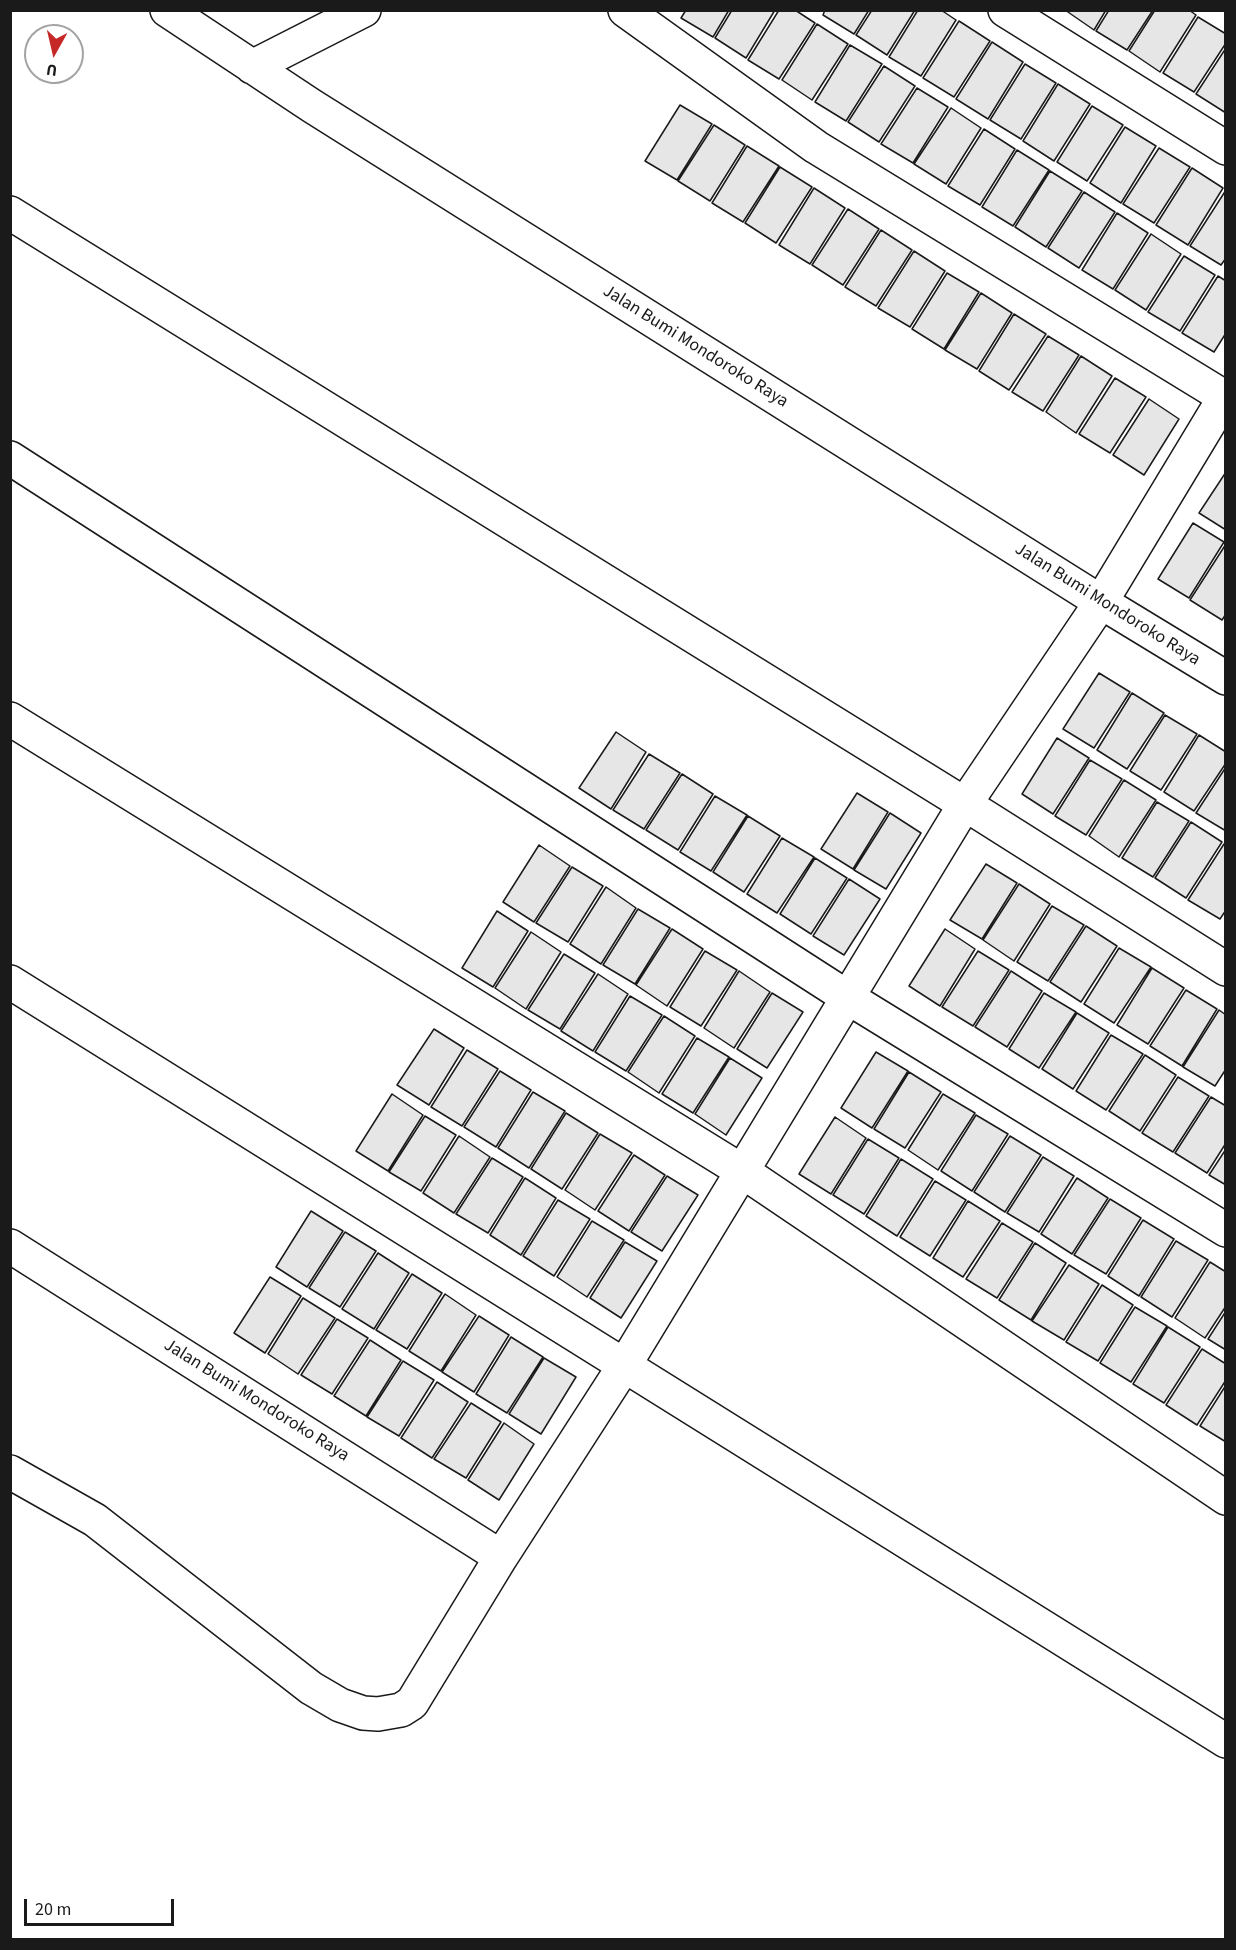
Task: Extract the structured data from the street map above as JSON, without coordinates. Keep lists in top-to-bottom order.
{
  "streets": {
    "street": ["Jalan Bumi Mondoroko Raya"]
  },
  "scale_bar": "20 m",
  "north": "bottom"
}
